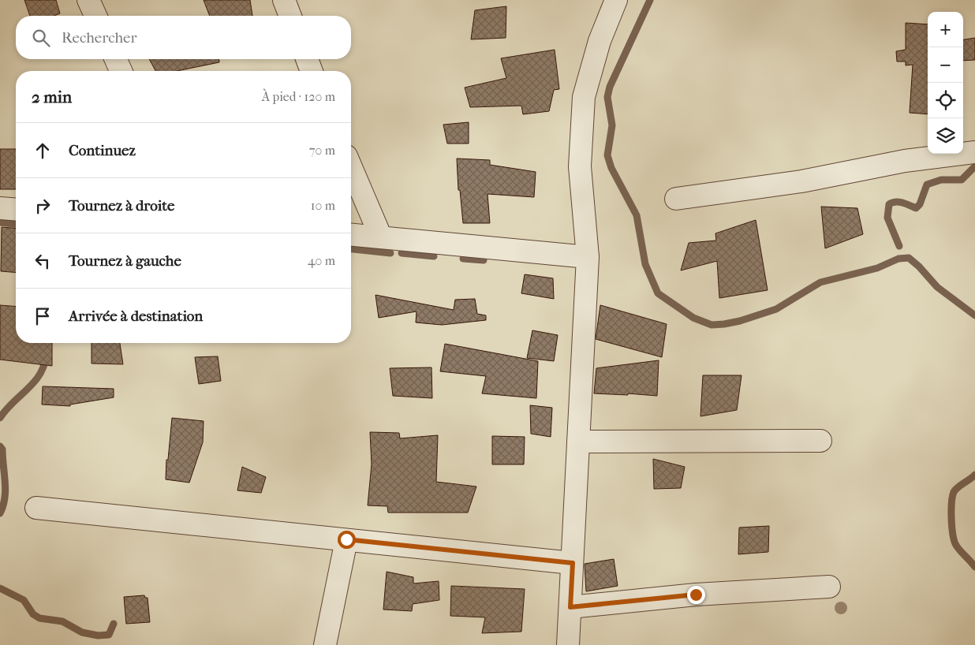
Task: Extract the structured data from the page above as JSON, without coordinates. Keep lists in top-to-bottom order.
{
  "page": {
    "map_buttons": ["+", "−"],
    "search": "Rechercher",
    "heading": ["2 min", "À pied · 120 m"],
    "list": [
      ["Continuez", "70 m"],
      ["Tournez à droite", "10 m"],
      ["Tournez à gauche", "40 m"],
      "Arrivée à destination"
    ]
  }
}
